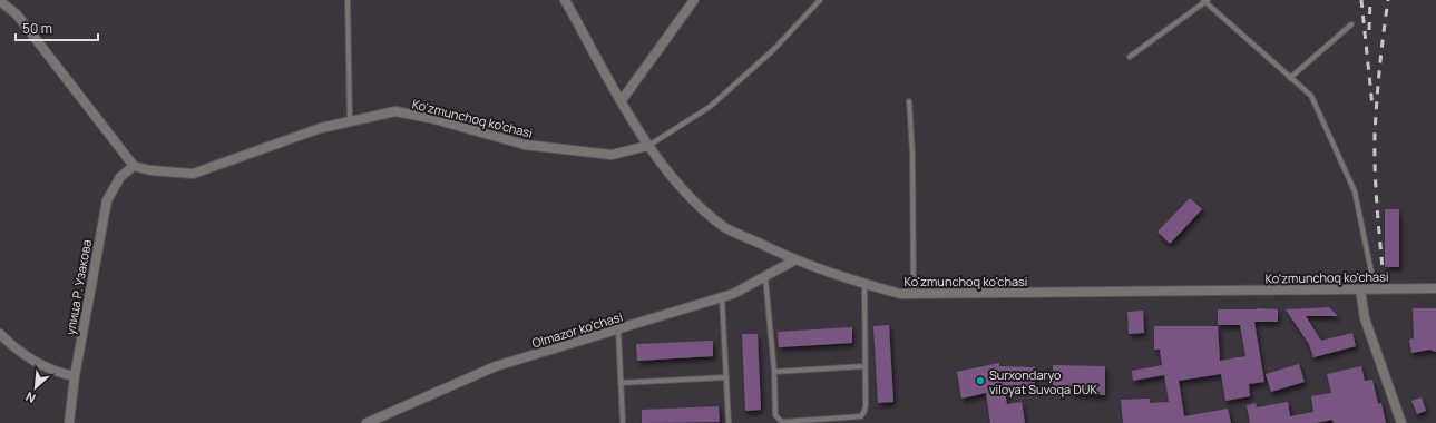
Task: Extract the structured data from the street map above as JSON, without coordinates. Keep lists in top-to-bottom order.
{
  "streets": {
    "street": ["Ko'zmunchoq ko'chasi", "улица Р. Узакова", "Olmazor ko'chasi"]
  },
  "crossings": [
    ["Ko'zmunchoq ko'chasi", "улица Р. Узакова"],
    ["Ko'zmunchoq ko'chasi", "Olmazor ko'chasi"]
  ],
  "places": ["Surxondaryo viloyat Suvoqa DUK"],
  "scale_bar": "50 m",
  "north": "bottom left"
}
